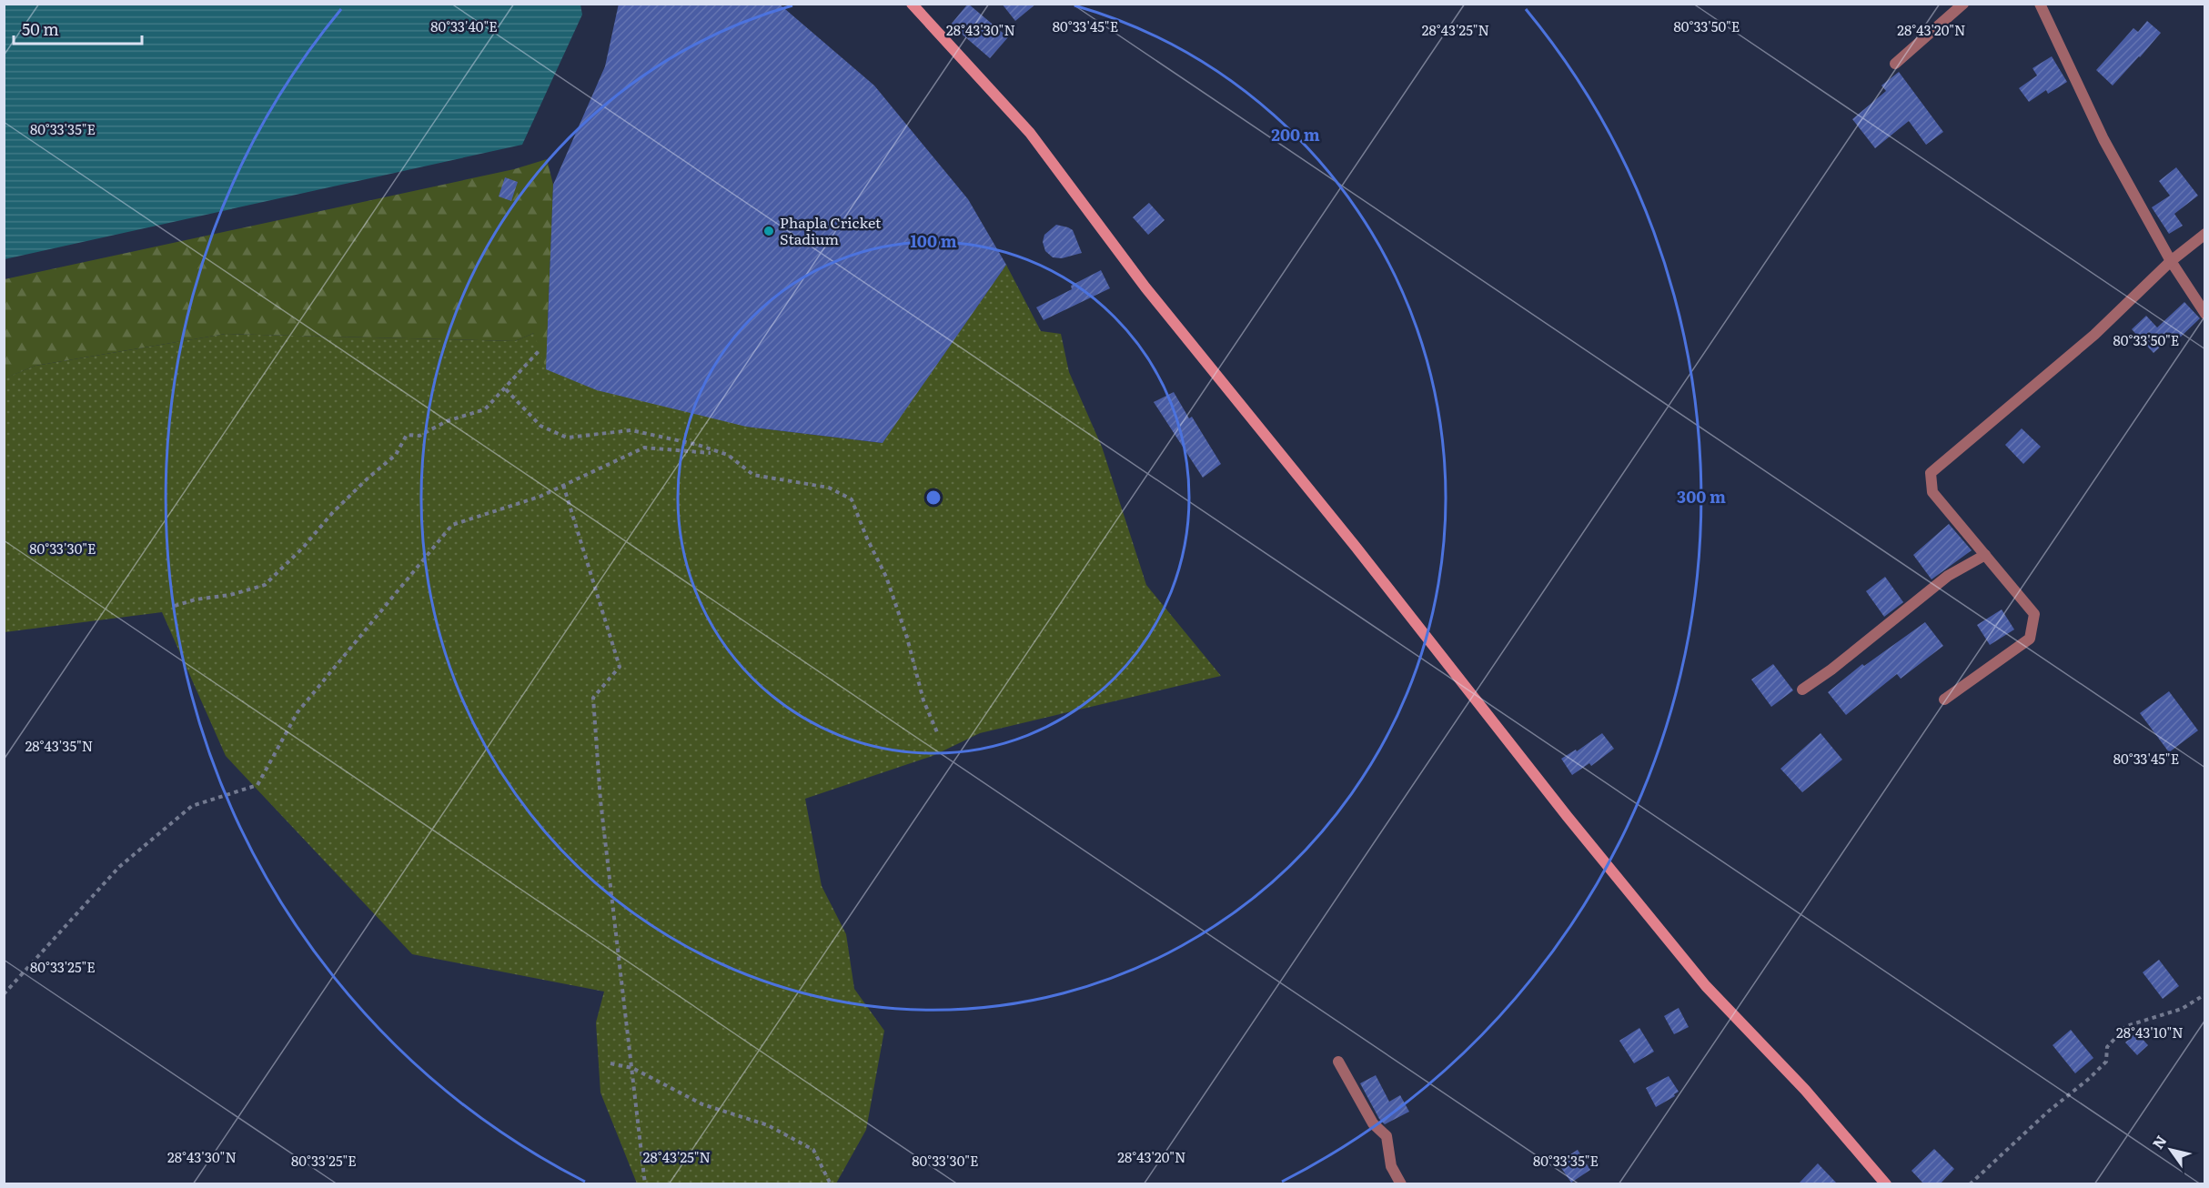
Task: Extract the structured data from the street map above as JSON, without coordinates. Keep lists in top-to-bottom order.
{
  "places": ["Phapla Cricket Stadium"],
  "scale_bar": "50 m",
  "north": "top left",
  "coordinates": [
    "80°33'40\"E",
    "80°33'45\"E",
    "80°33'50\"E",
    "28°43'30\"N",
    "28°43'25\"N",
    "28°43'20\"N",
    "80°33'35\"E",
    "80°33'30\"E",
    "28°43'35\"N",
    "80°33'25\"E",
    "28°43'10\"N"
  ],
  "rings": ["200 m", "100 m", "300 m"]
}
